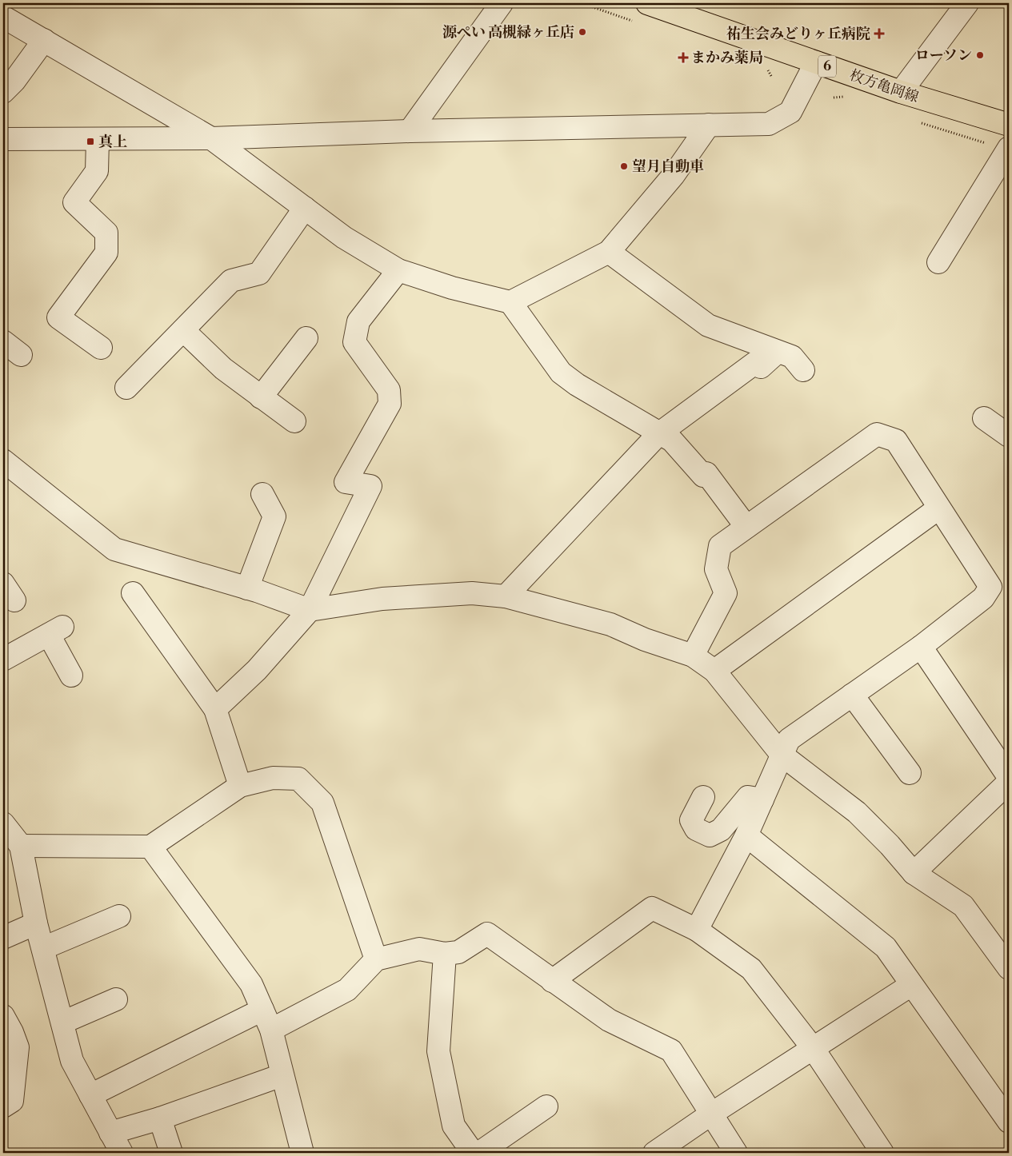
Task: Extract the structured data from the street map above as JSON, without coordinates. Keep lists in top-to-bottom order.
{
  "streets": {
    "main road": ["6", "枚方亀岡線"]
  },
  "places": {
    "other": ["源ぺい 高槻緑ヶ丘店", "ローソン", "望月自動車"],
    "health": ["祐生会みどりヶ丘病院", "まかみ薬局"],
    "transit": ["真上"]
  }
}
